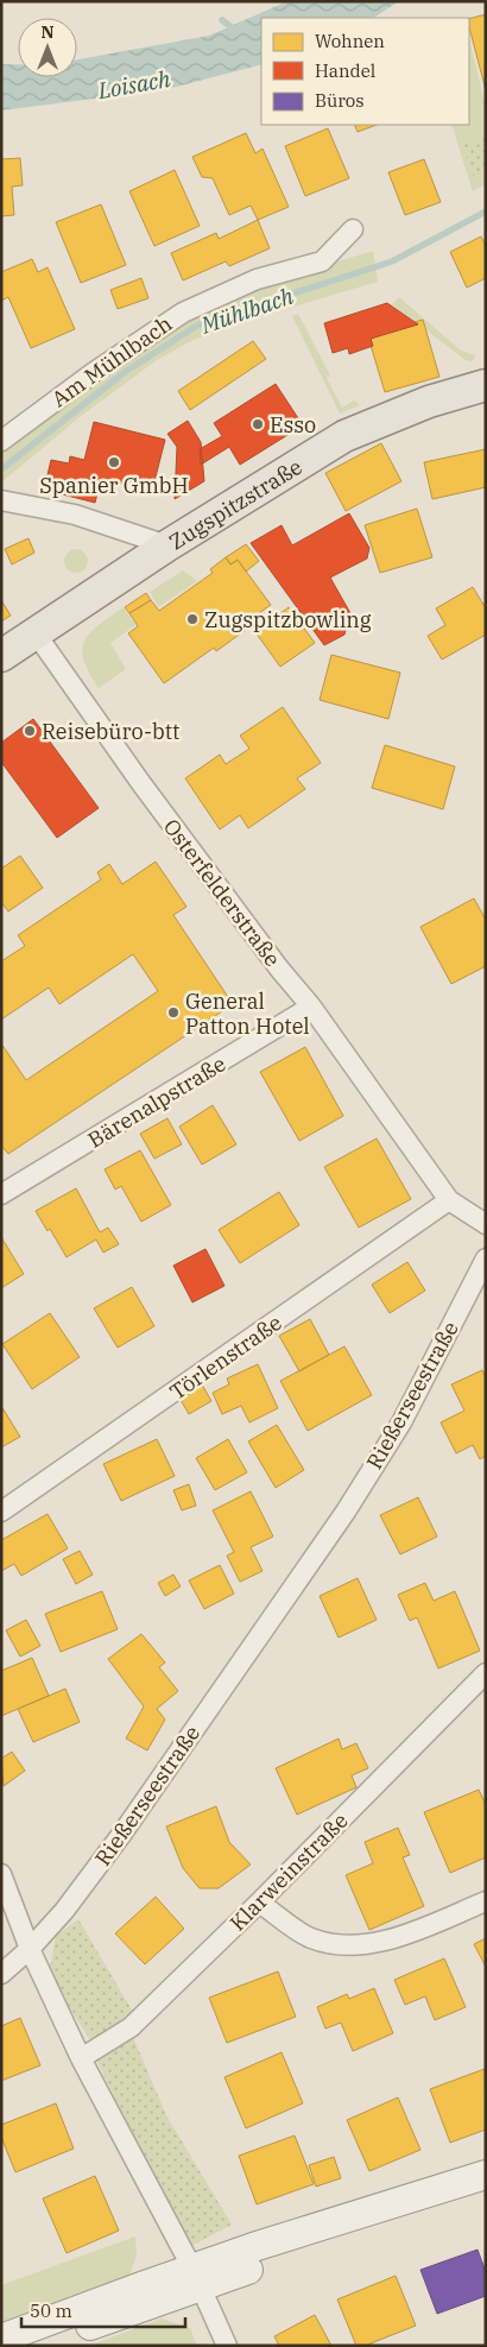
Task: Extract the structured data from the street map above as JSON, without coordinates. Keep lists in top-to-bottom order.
{
  "streets": {
    "main road": ["Zugspitzstraße"],
    "street": [
      "Am Mühlbach",
      "Osterfelderstraße",
      "Bärenalpstraße",
      "Törlenstraße",
      "Rießerseestraße",
      "Klarweinstraße"
    ]
  },
  "crossings": [
    ["Zugspitzstraße", "Osterfelderstraße"],
    ["Osterfelderstraße", "Bärenalpstraße"],
    ["Osterfelderstraße", "Törlenstraße"]
  ],
  "water": ["Loisach", "Mühlbach"],
  "places": [
    "Esso",
    "Spanier GmbH",
    "Zugspitzbowling",
    "Reisebüro-btt",
    "General Patton Hotel"
  ],
  "legend": ["Wohnen", "Handel", "Büros"],
  "scale_bar": "50 m",
  "north": "top"
}
